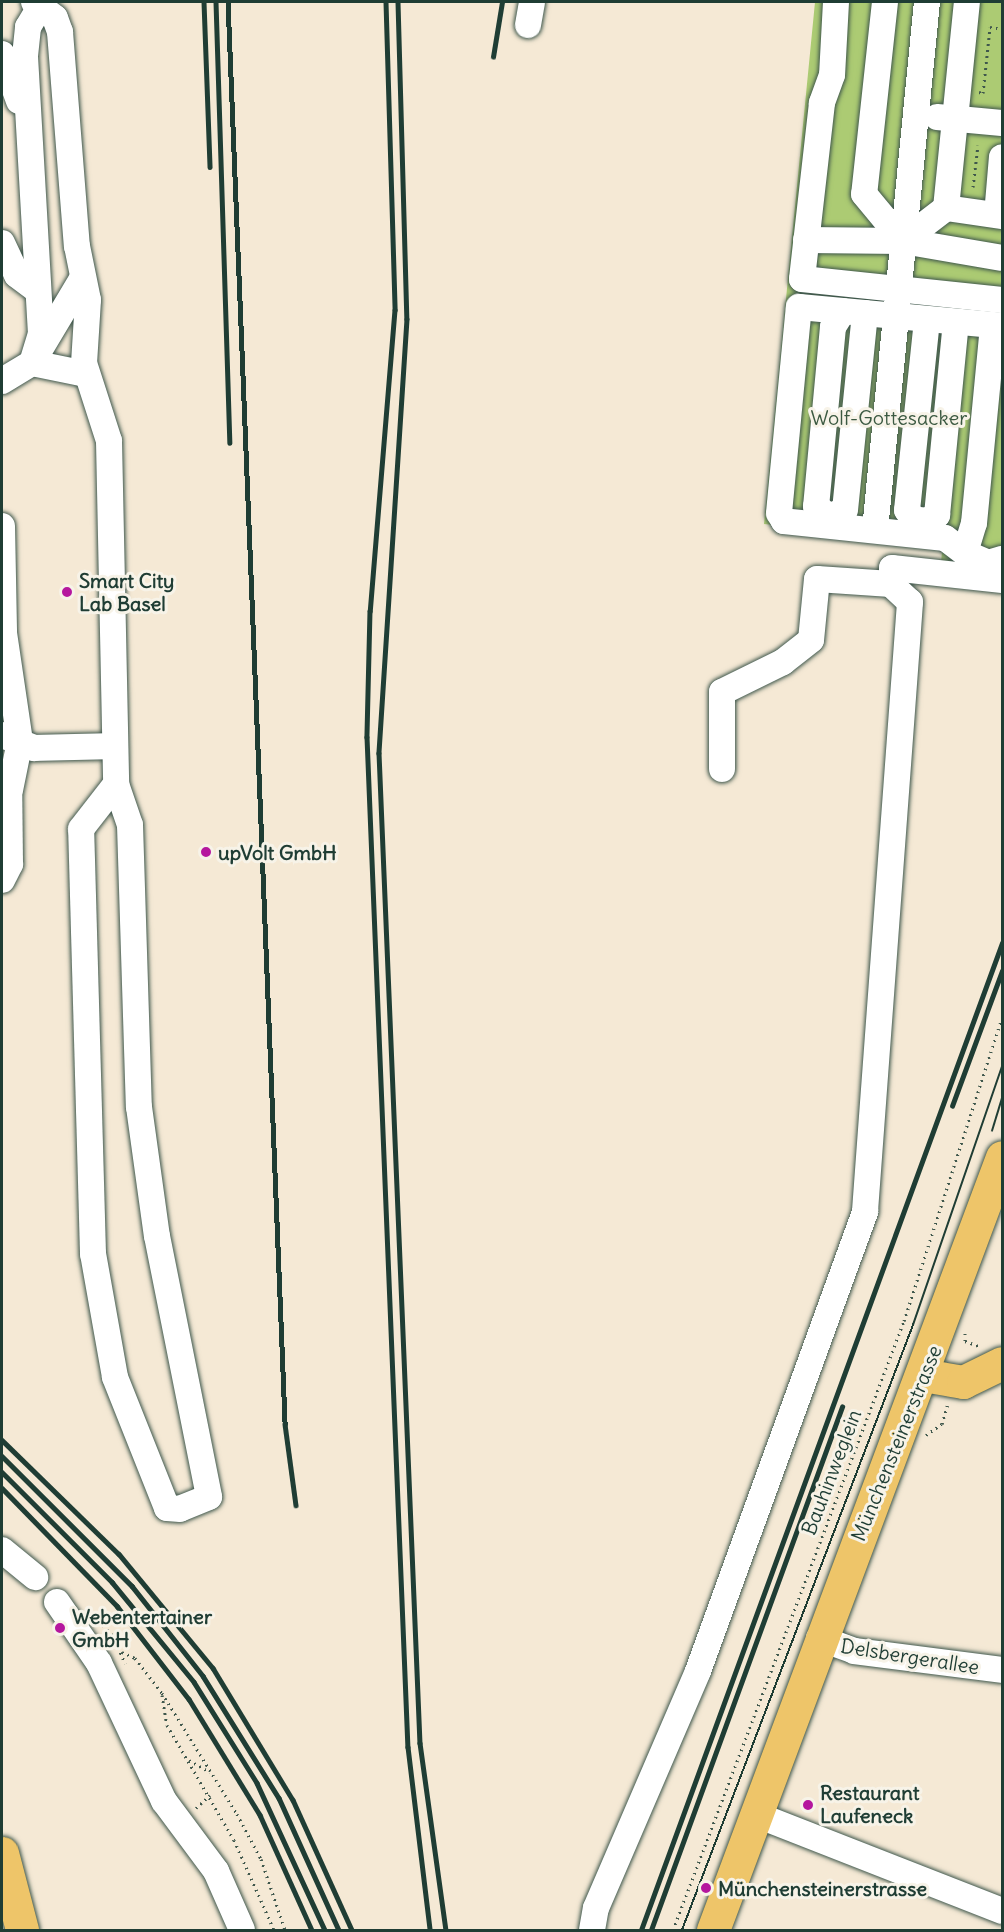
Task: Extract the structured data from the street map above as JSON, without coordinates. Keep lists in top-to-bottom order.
{
  "streets": {
    "main road": ["Münchensteinerstrasse"],
    "street": ["Delsbergerallee"],
    "path": ["Bauhinweglein"]
  },
  "crossings": [
    ["Münchensteinerstrasse", "Delsbergerallee"]
  ],
  "parks": ["Wolf-Gottesacker"],
  "places": [
    "Smart City Lab Basel",
    "upVolt GmbH",
    "Webentertainer GmbH",
    "Restaurant Laufeneck",
    "Münchensteinerstrasse"
  ]
}
